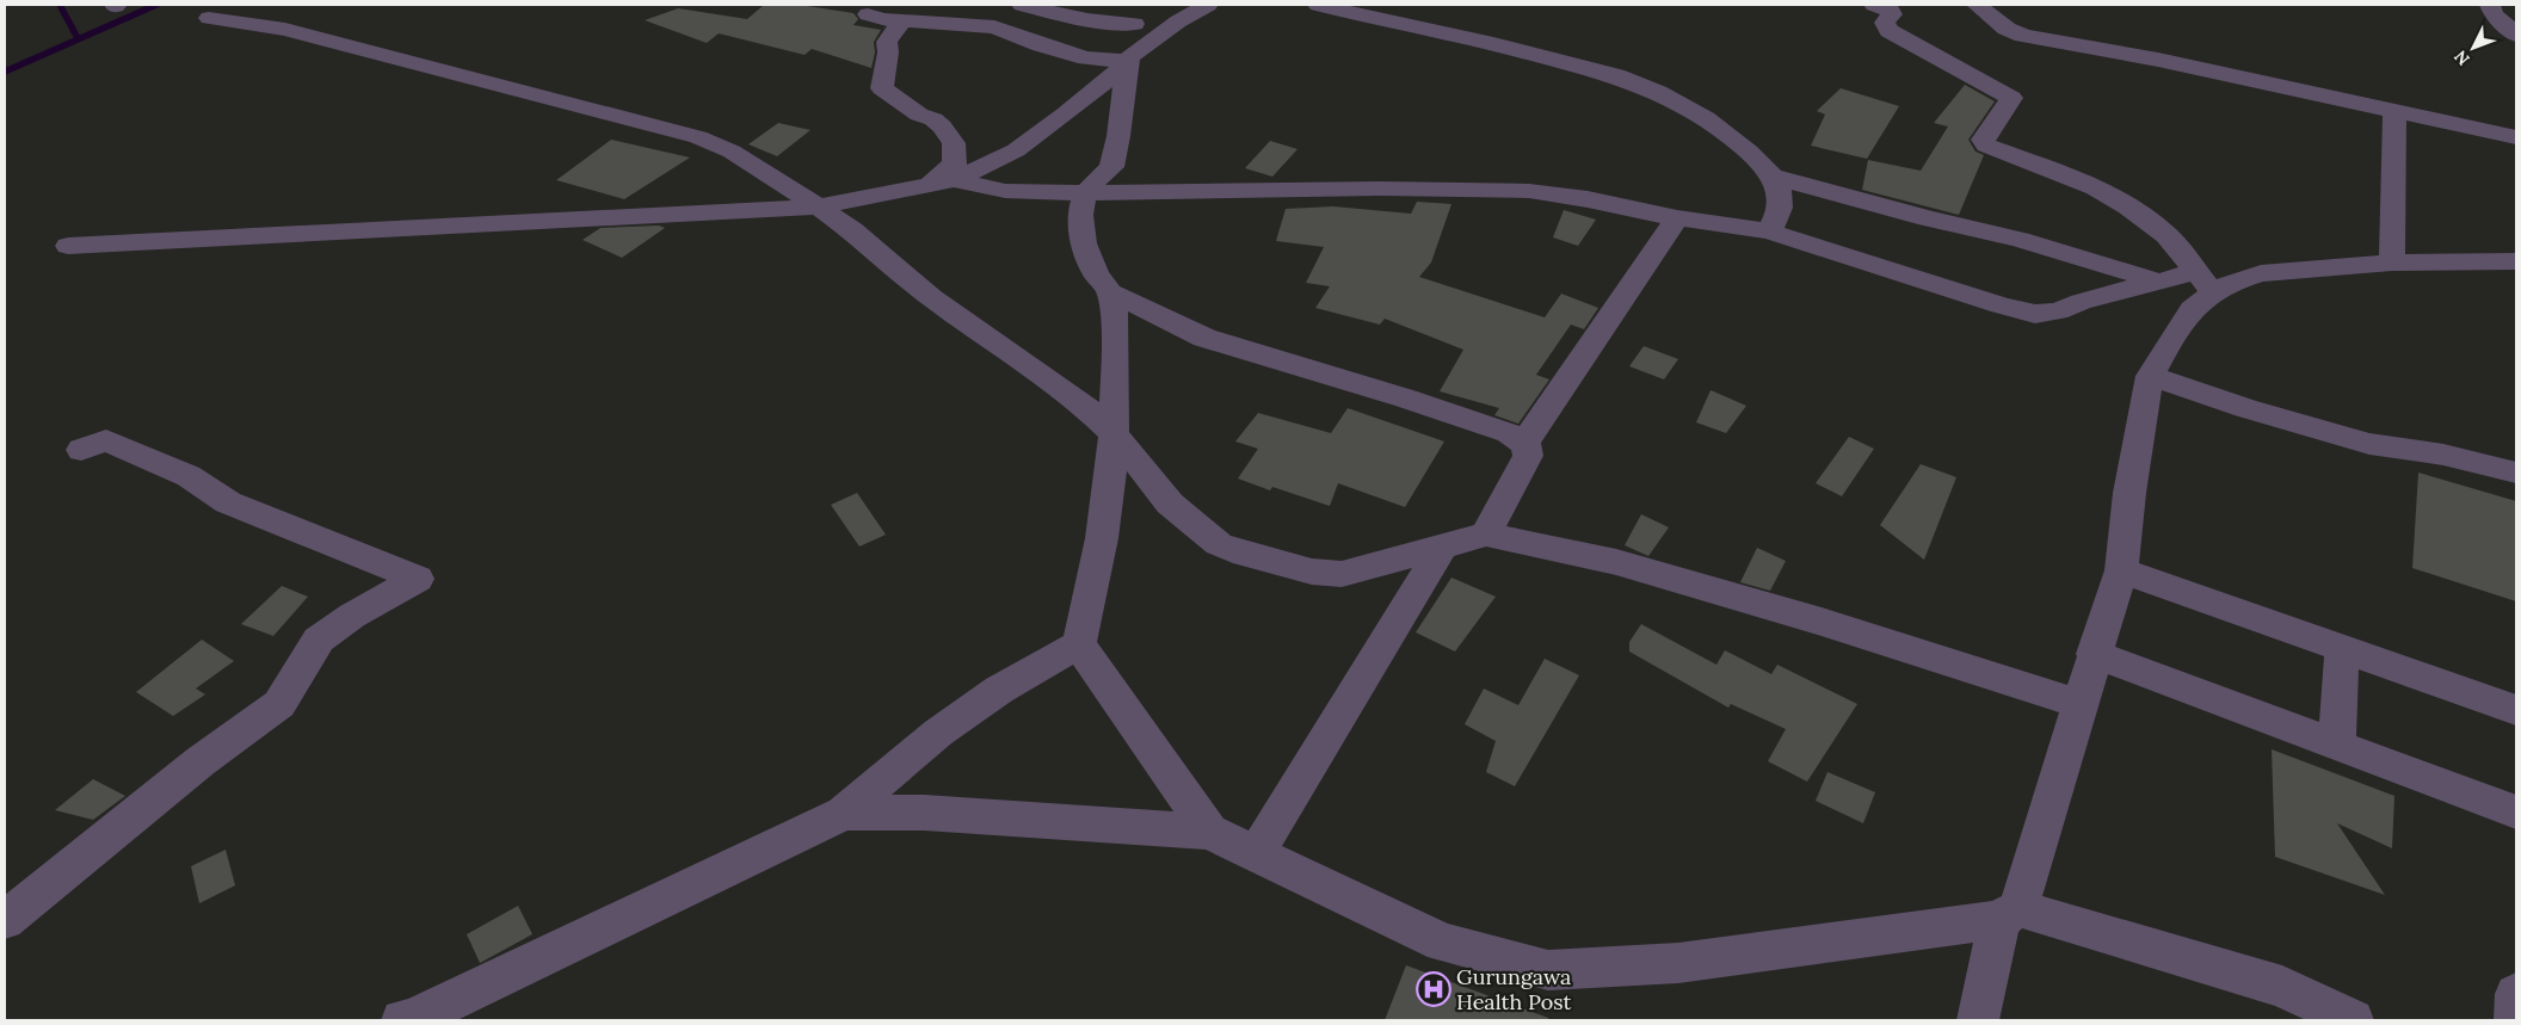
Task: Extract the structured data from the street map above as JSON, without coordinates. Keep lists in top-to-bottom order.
{
  "places": {
    "hospital": ["Gurungawa Health Post"]
  },
  "north": "bottom left"
}
